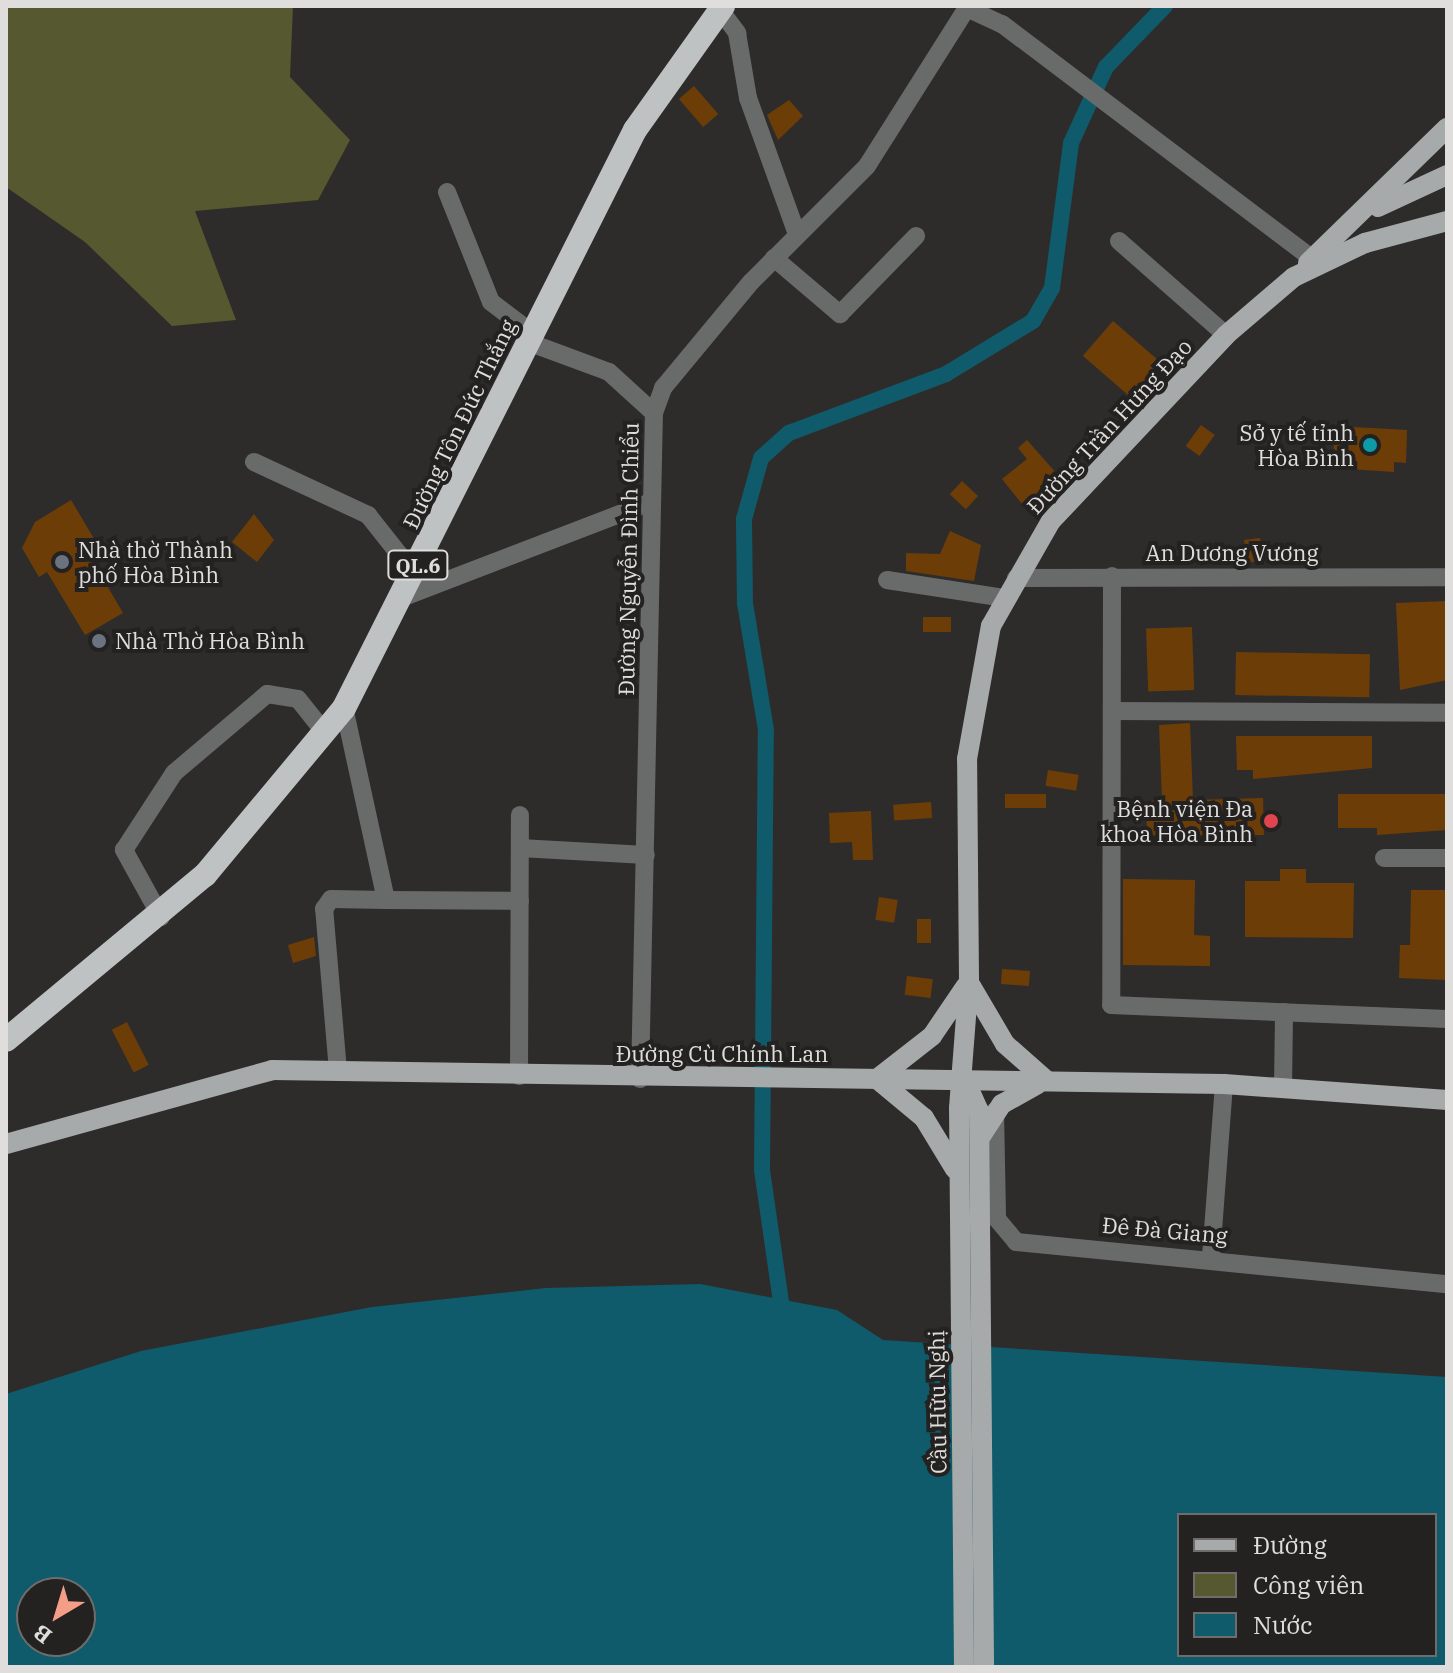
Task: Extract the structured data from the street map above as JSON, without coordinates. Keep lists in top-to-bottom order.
{
  "streets": {
    "highway": ["Đường Tôn Đức Thắng", "QL.6"],
    "main road": ["Đường Trần Hưng Đạo", "Đường Cù Chính Lan", "Cầu Hữu Nghị"],
    "street": ["An Dương Vương", "Đường Nguyễn Đình Chiểu", "Đê Đà Giang"]
  },
  "crossings": [
    ["Đường Trần Hưng Đạo", "An Dương Vương"],
    ["Đường Trần Hưng Đạo", "Đường Cù Chính Lan"],
    ["Đường Nguyễn Đình Chiểu", "Đường Cù Chính Lan"]
  ],
  "places": [
    "Sở y tế tỉnh Hòa Bình",
    "Nhà thờ Thành phố Hòa Bình",
    "Nhà Thờ Hòa Bình",
    "Bệnh viện Đa khoa Hòa Bình"
  ],
  "legend": ["Đường", "Công viên", "Nước"],
  "north": "bottom left"
}
